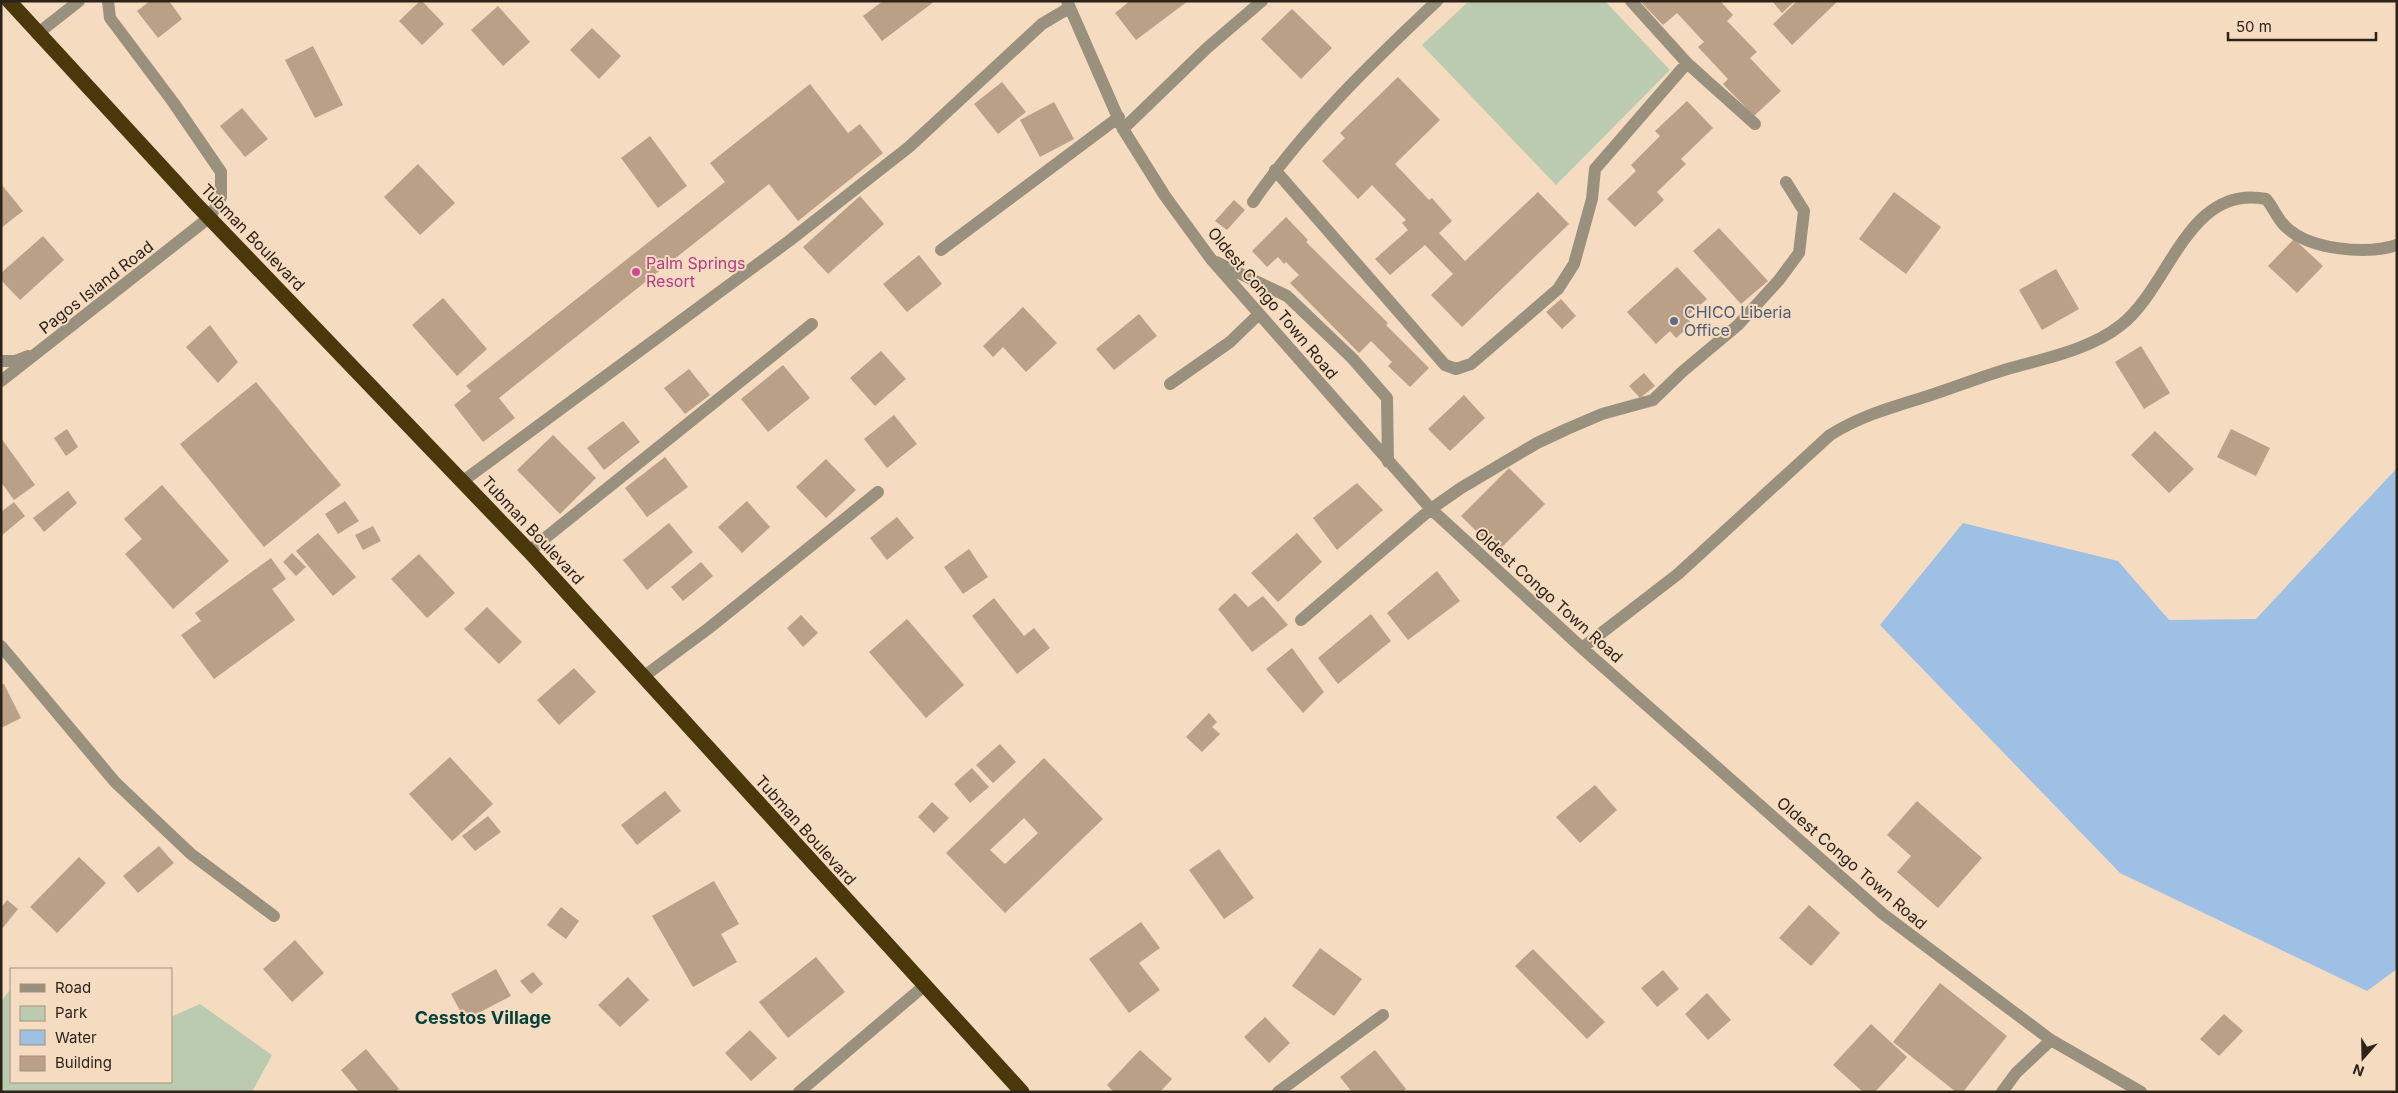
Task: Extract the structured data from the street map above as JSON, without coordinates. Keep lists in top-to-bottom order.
{
  "streets": {
    "highway": ["Tubman Boulevard"],
    "street": ["Pagos Island Road", "Oldest Congo Town Road"]
  },
  "crossings": [
    ["Tubman Boulevard", "Pagos Island Road"]
  ],
  "districts": ["Cesstos Village"],
  "places": ["Palm Springs Resort", "CHICO Liberia Office"],
  "legend": [
    "Road",
    "Park",
    "Water",
    "Building"
  ],
  "scale_bar": "50 m",
  "north": "bottom"
}
